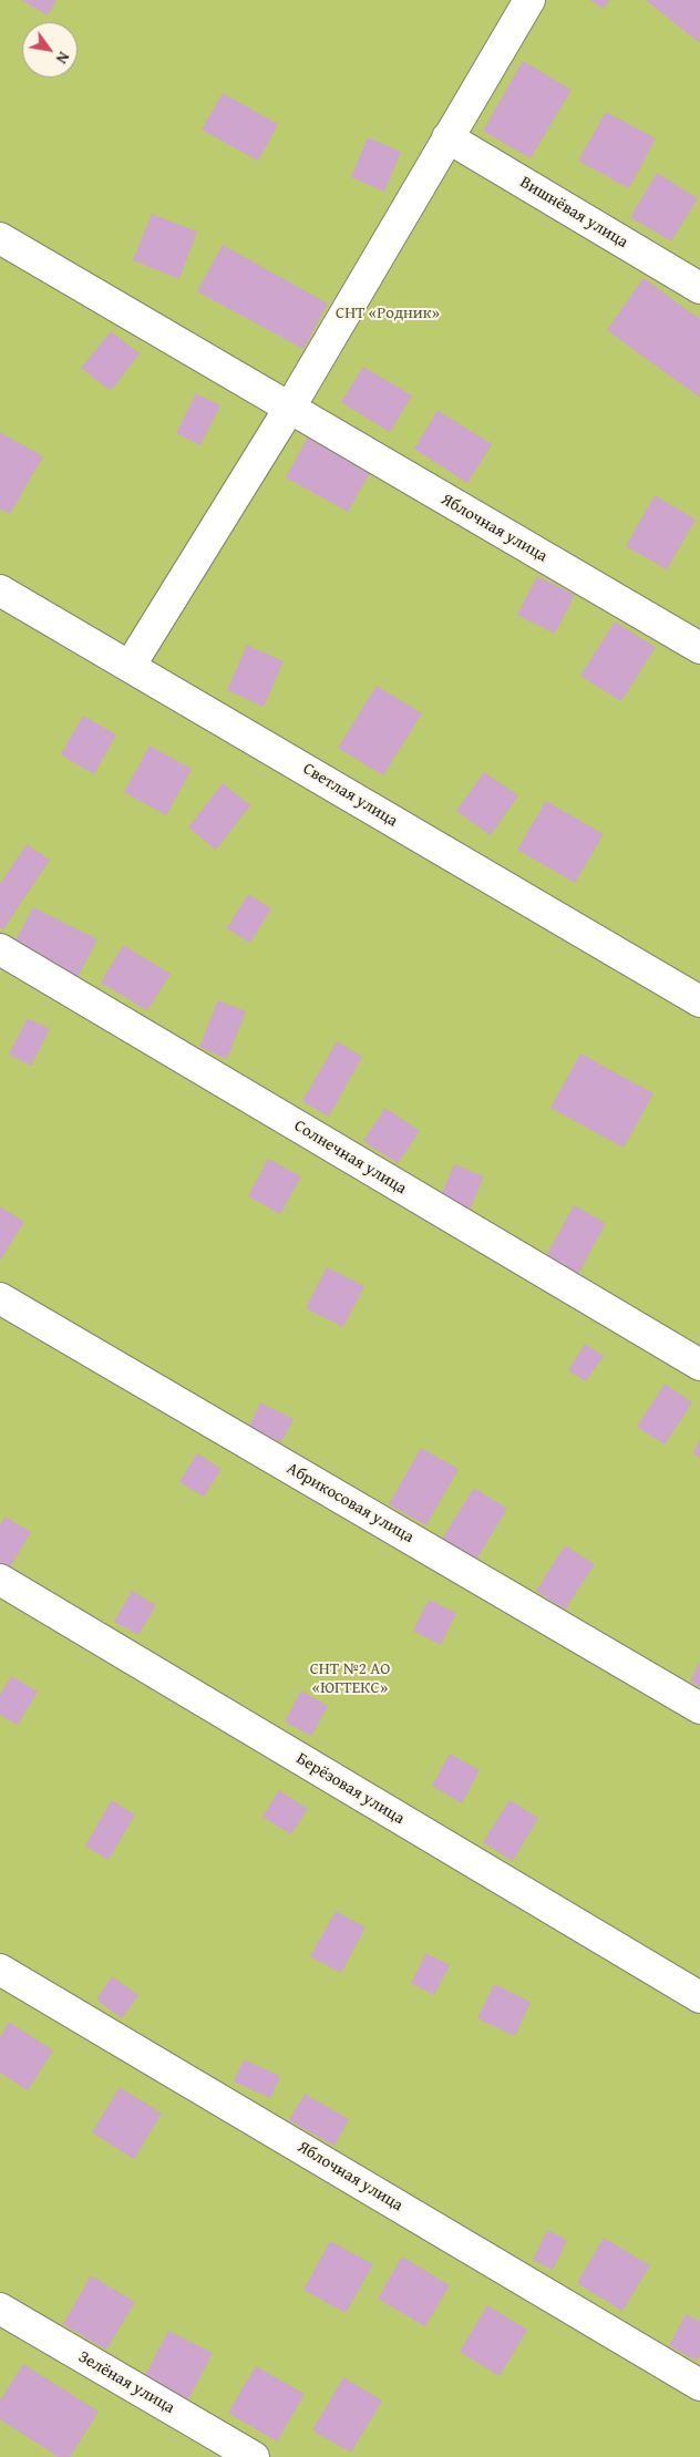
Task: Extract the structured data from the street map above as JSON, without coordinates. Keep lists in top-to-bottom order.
{
  "streets": {
    "street": [
      "Вишнёвая улица",
      "Яблочная улица",
      "Светлая улица",
      "Солнечная улица",
      "Абрикосовая улица",
      "Берёзовая улица",
      "Зелёная улица"
    ]
  },
  "parks": ["СНТ «Родник»", "СНТ №2 АО «ЮГТЕКС»"],
  "north": "bottom right"
}
